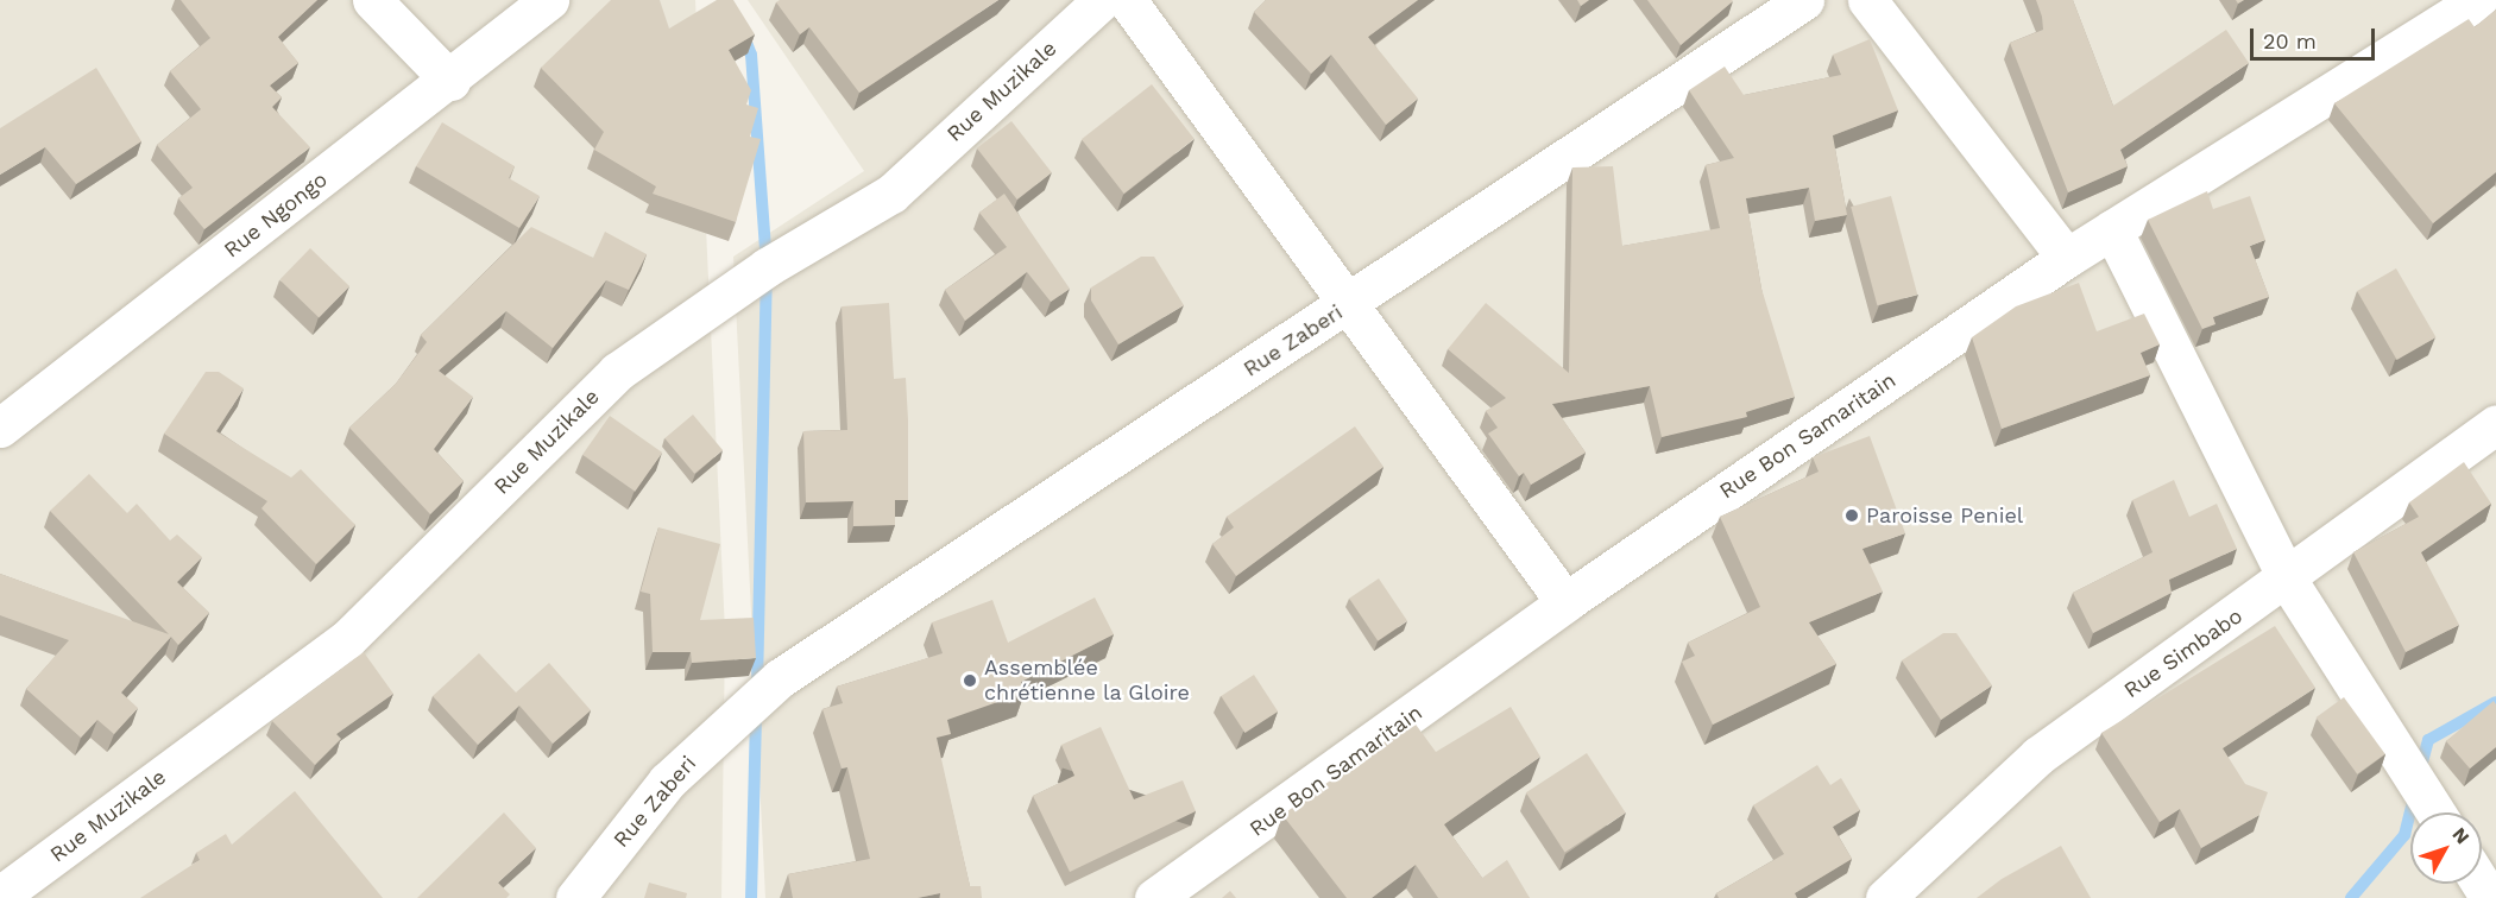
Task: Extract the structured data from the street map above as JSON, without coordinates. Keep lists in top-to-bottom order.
{
  "streets": {
    "street": [
      "Rue Muzikale",
      "Rue Ngongo",
      "Rue Zaberi",
      "Rue Bon Samaritain",
      "Rue Simbabo"
    ]
  },
  "places": ["Paroisse Peniel", "Assemblée chrétienne la Gloire"],
  "scale_bar": "20 m",
  "north": "top right"
}
